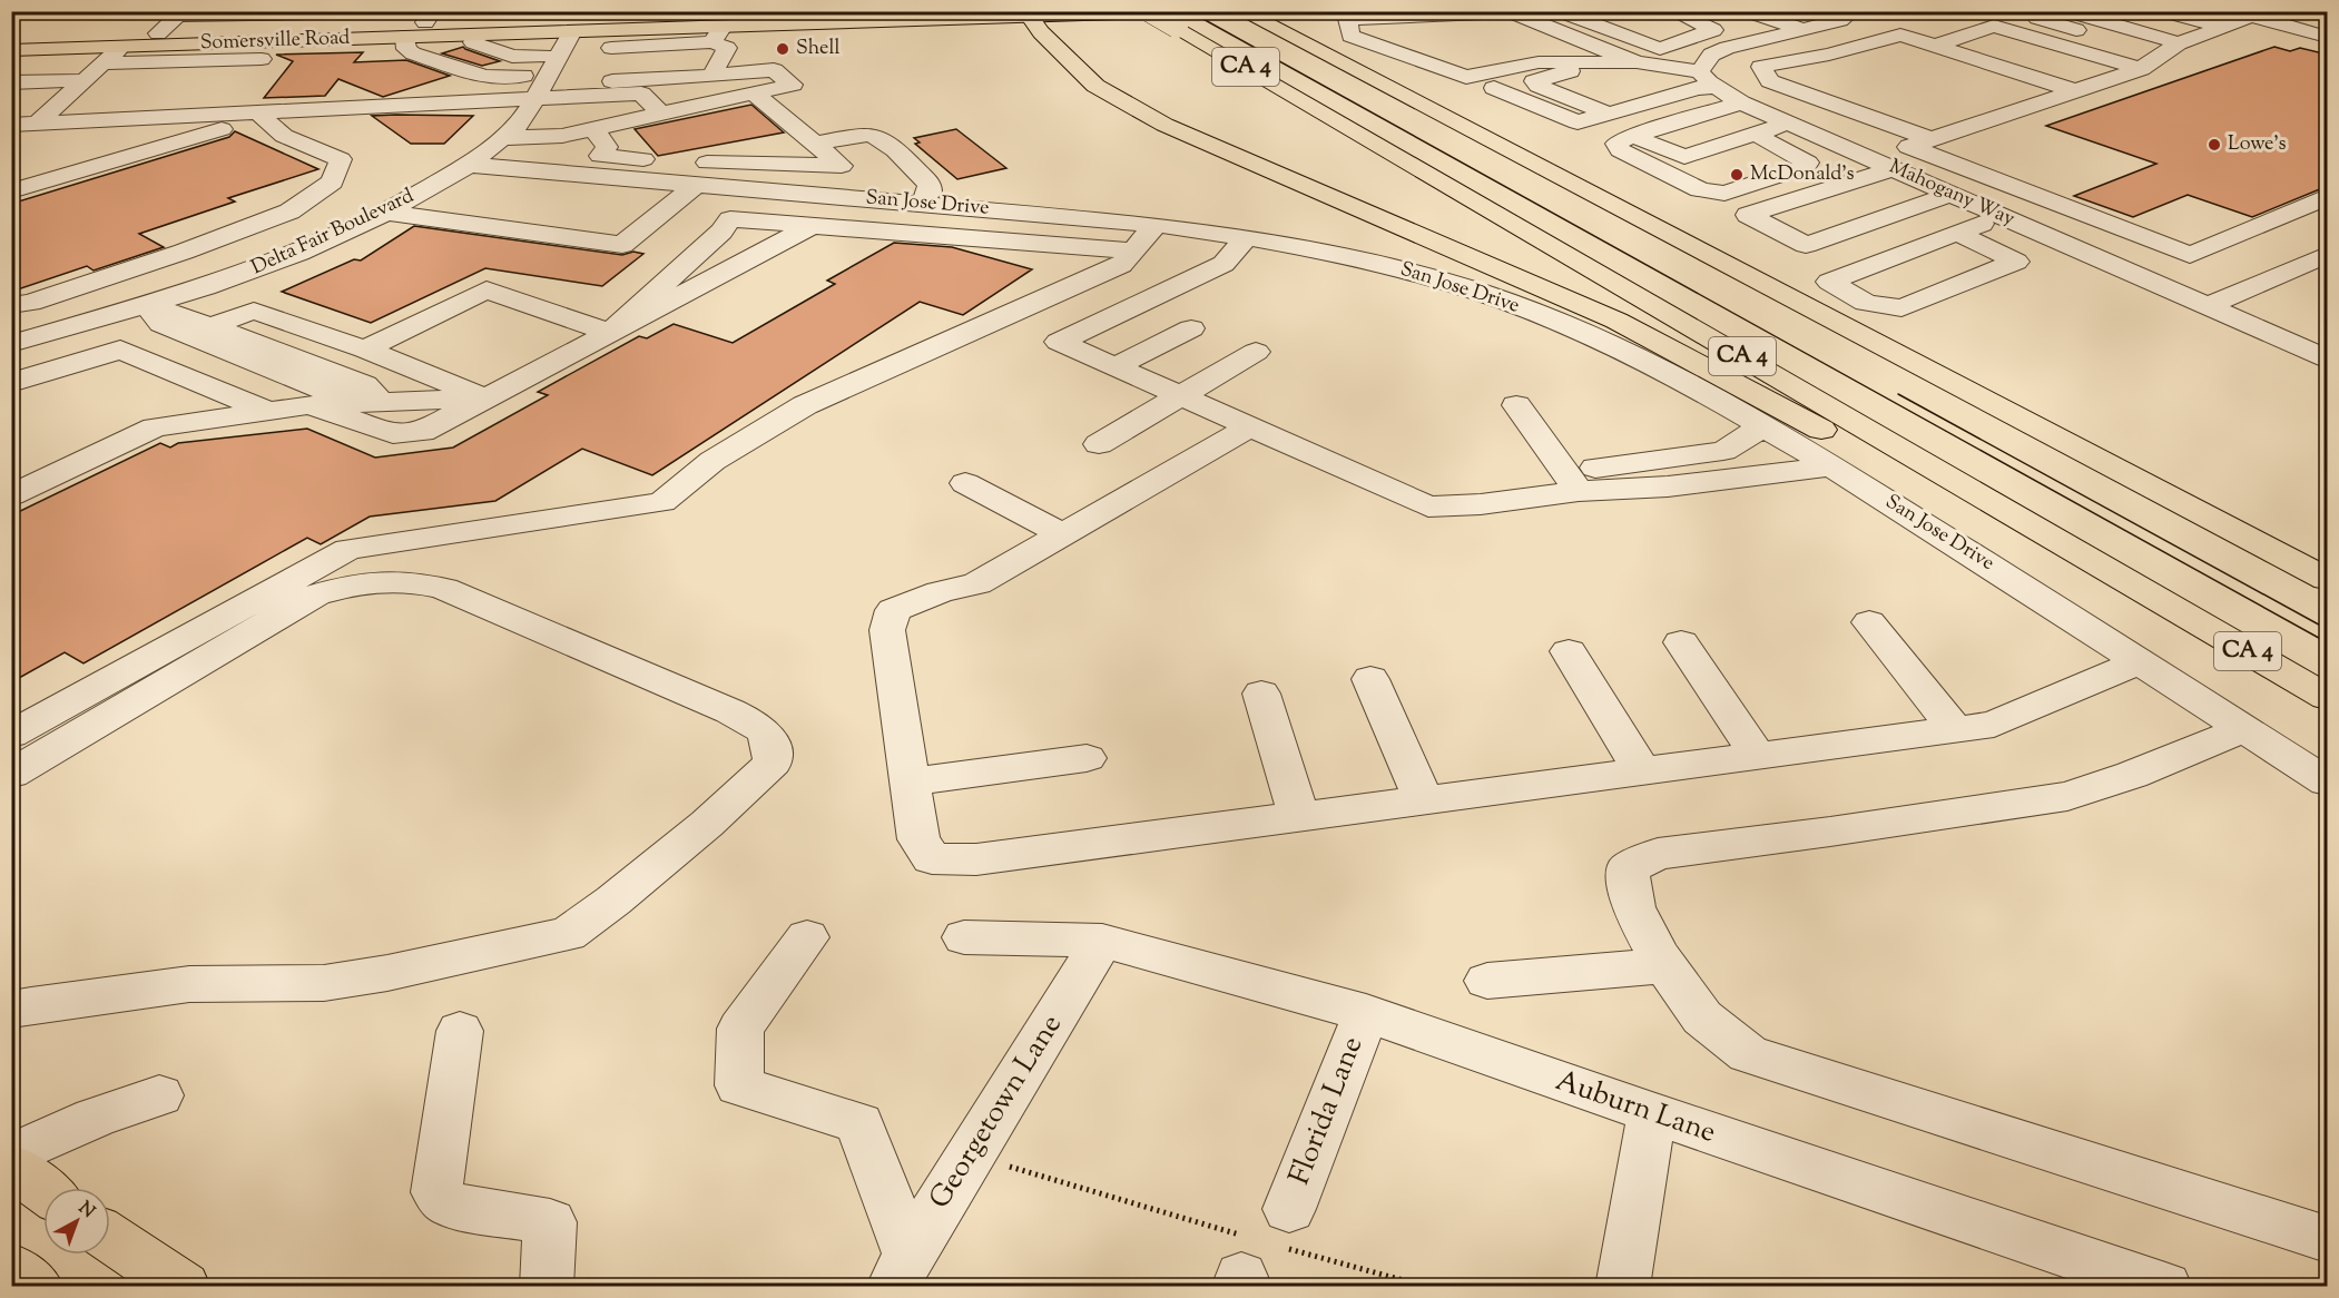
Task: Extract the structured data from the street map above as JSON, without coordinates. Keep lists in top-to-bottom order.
{
  "streets": {
    "main road": ["Somersville Road", "CA 4"],
    "street": [
      "Mahogany Way",
      "San Jose Drive",
      "Delta Fair Boulevard",
      "Auburn Lane",
      "Florida Lane",
      "Georgetown Lane"
    ]
  },
  "crossings": [
    ["Somersville Road", "CA 4"],
    ["Somersville Road", "Delta Fair Boulevard"],
    ["San Jose Drive", "Delta Fair Boulevard"],
    ["Auburn Lane", "Florida Lane"],
    ["Auburn Lane", "Georgetown Lane"]
  ],
  "places": ["Shell", "Lowe's", "McDonald's"],
  "north": "top right"
}
